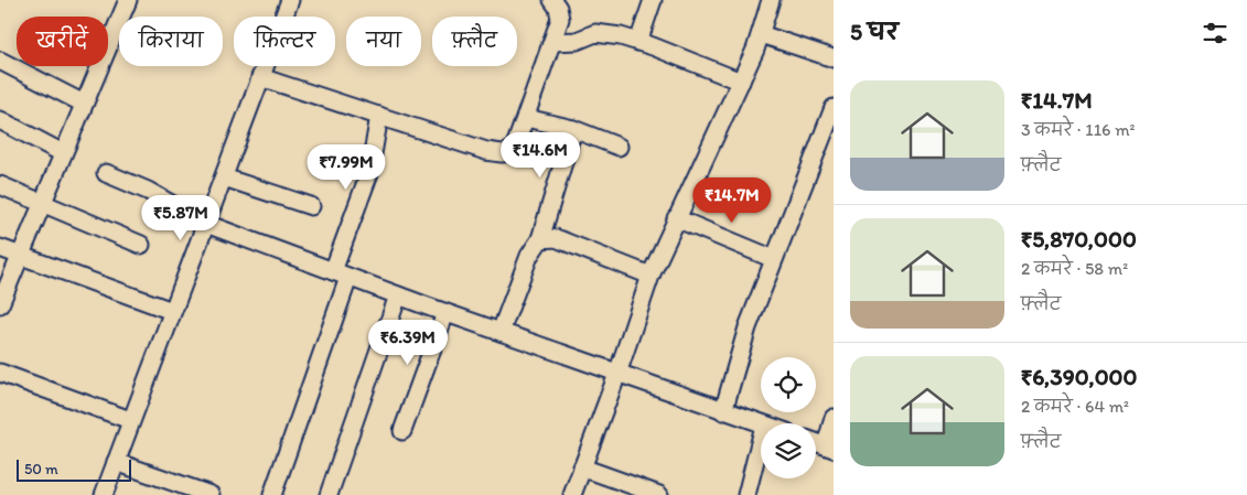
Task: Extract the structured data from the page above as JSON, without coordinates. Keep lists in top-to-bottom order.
{
  "scale_bar": "50 m",
  "page": {
    "heading": "5 घर",
    "chip": [
      "खरीदें",
      "किराया",
      "फ़िल्टर",
      "नया",
      "फ़्लैट"
    ],
    "list": [
      {
        "name": "₹14.7M",
        "note": "3 कमरे · 116 m² · फ़्लैट"
      },
      {
        "name": "₹5,870,000",
        "note": "2 कमरे · 58 m² · फ़्लैट"
      },
      {
        "name": "₹6,390,000",
        "note": "2 कमरे · 64 m² · फ़्लैट"
      }
    ],
    "price": [
      "₹14.6M",
      "₹7.99M",
      "₹14.7M",
      "₹5.87M",
      "₹6.39M"
    ],
    "scale": "50 m"
  }
}
